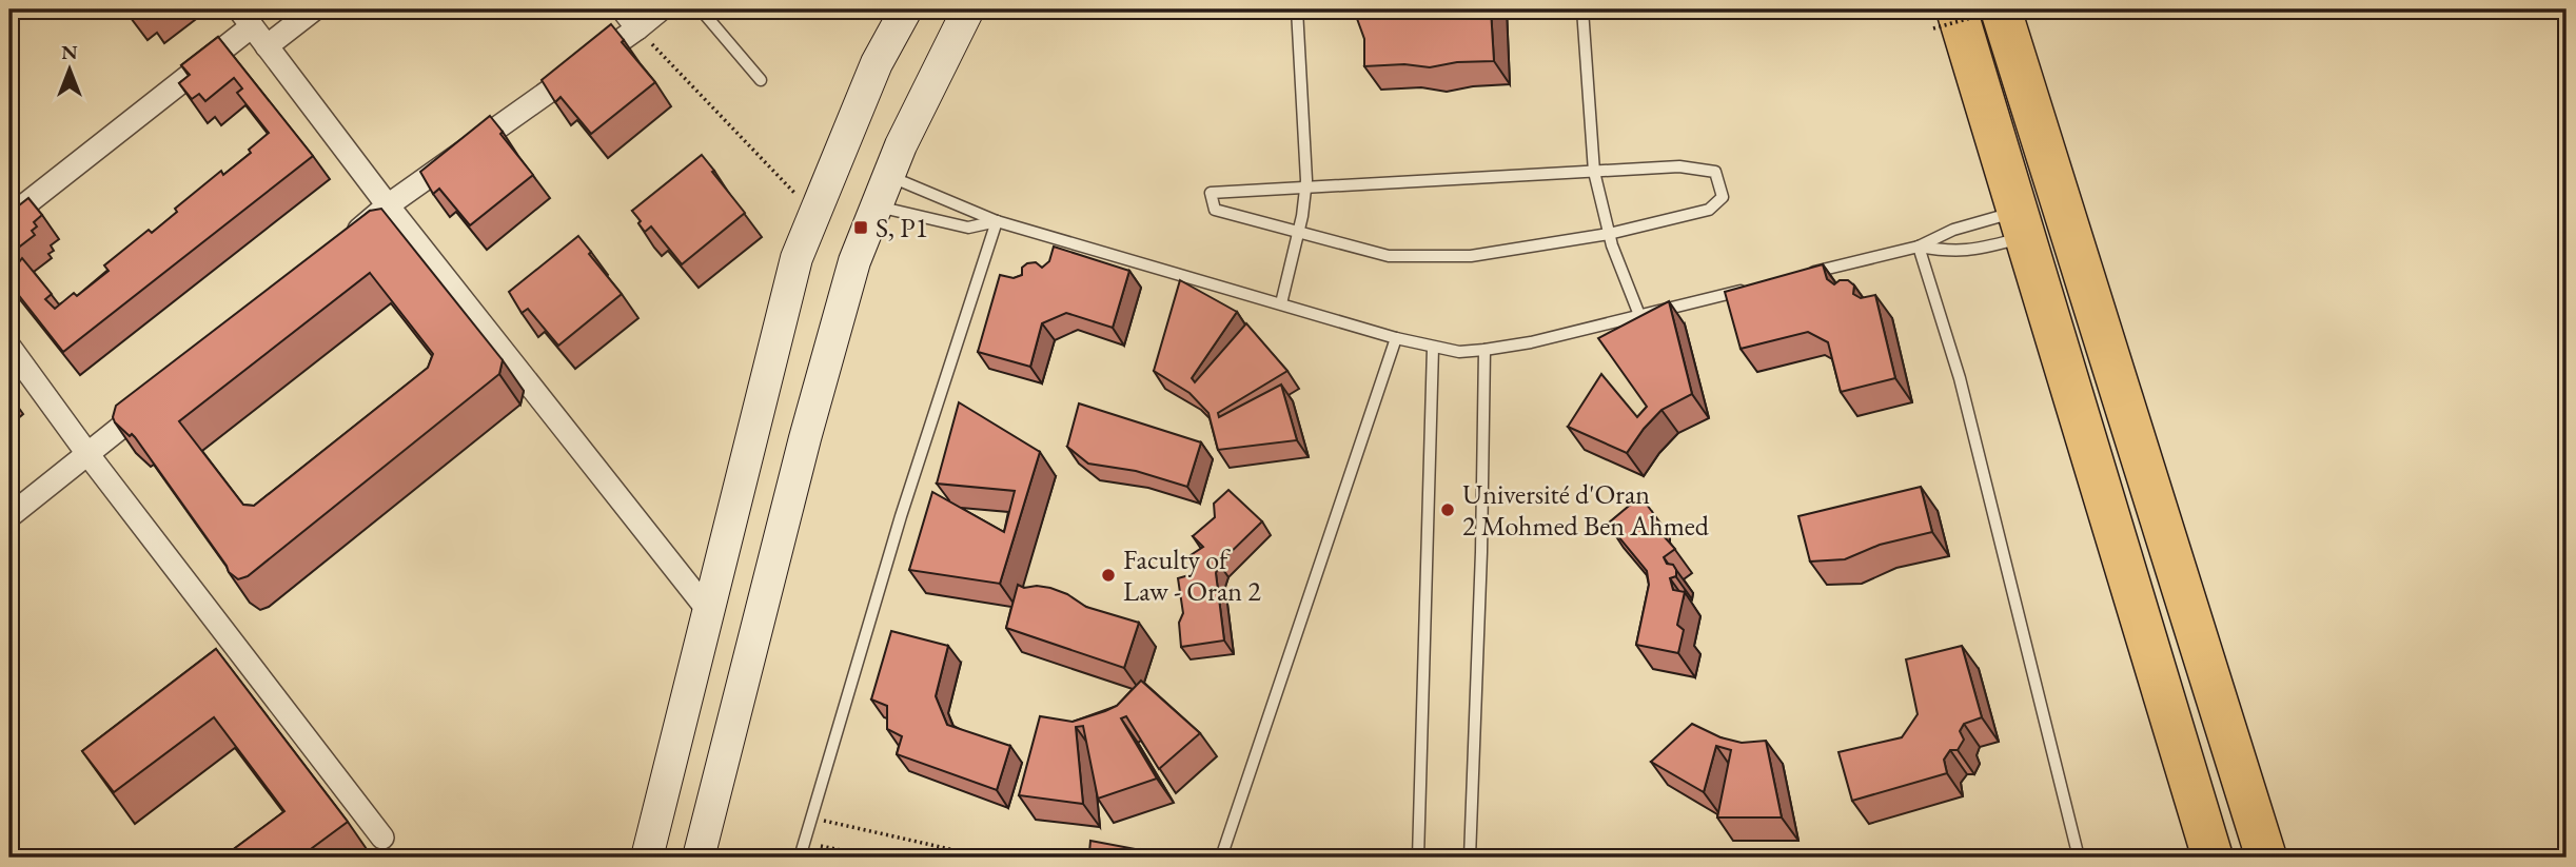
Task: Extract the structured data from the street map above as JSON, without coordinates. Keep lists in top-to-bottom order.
{
  "places": {
    "transit": ["S, P1"],
    "other": ["Université d'Oran 2 Mohmed Ben Ahmed", "Faculty of Law - Oran 2"]
  },
  "north": "top"
}
